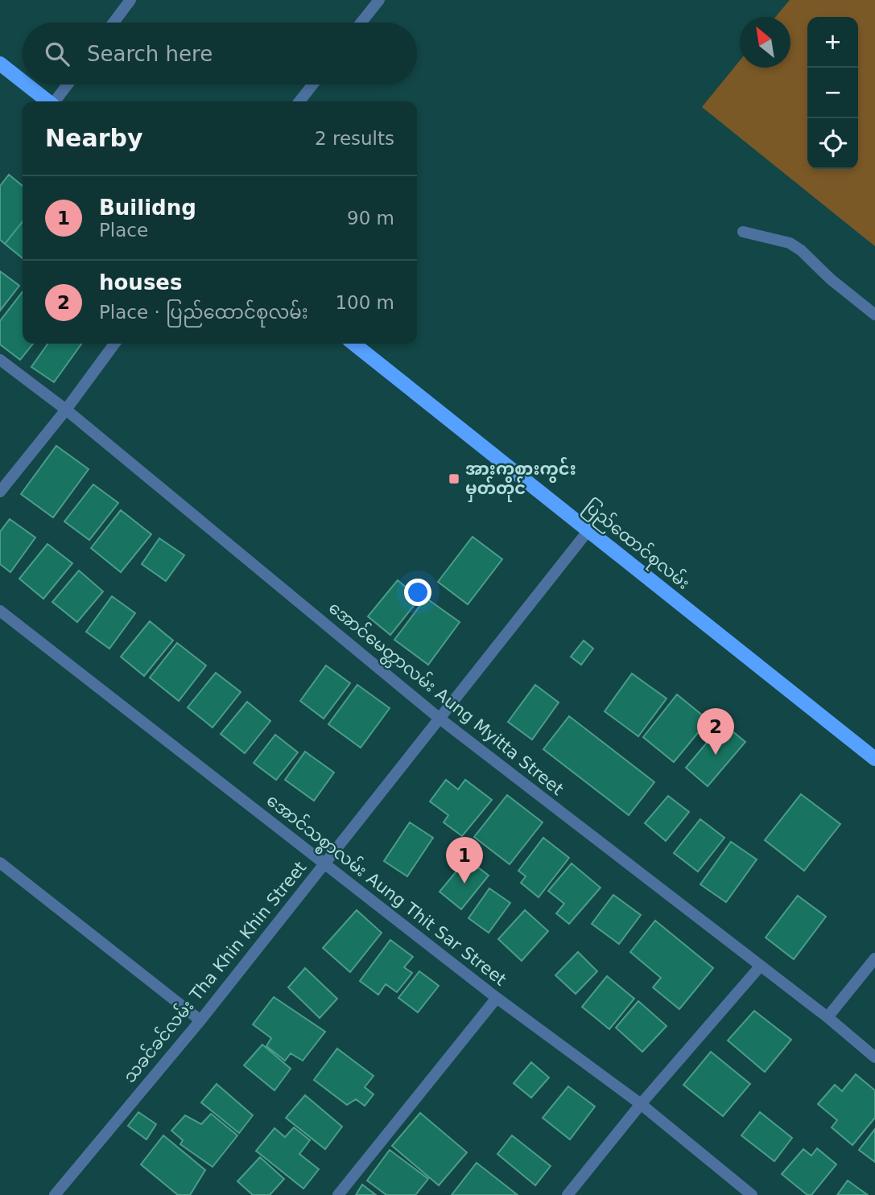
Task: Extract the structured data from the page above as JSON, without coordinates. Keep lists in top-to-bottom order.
{
  "streets": {
    "main road": ["ပြည်ထောင်စုလမ်း"],
    "street": ["အောင်မေတ္တာလမ်း Aung Myitta Street", "အောင်သစ္စာလမ်း Aung Thit Sar Street", "သခင်ခင်လမ်း Tha Khin Khin Street"]
  },
  "crossings": [
    ["ပြည်ထောင်စုလမ်း", "သခင်ခင်လမ်း Tha Khin Khin Street"],
    ["အောင်မေတ္တာလမ်း Aung Myitta Street", "သခင်ခင်လမ်း Tha Khin Khin Street"],
    ["အောင်သစ္စာလမ်း Aung Thit Sar Street", "သခင်ခင်လမ်း Tha Khin Khin Street"]
  ],
  "places": {
    "transit": ["အားကစားကွင်း မှတ်တိုင်"]
  },
  "north": "top left",
  "page": {
    "map_buttons": ["+", "−"],
    "search": "Search here",
    "heading": ["Nearby", "2 results"],
    "list": [
      {
        "mark": "1",
        "name": "Builidng",
        "note": "Place",
        "value": "90 m"
      },
      {
        "mark": "2",
        "name": "houses",
        "note": "Place · ပြည်ထောင်စုလမ်း",
        "value": "100 m"
      }
    ],
    "pins": ["2", "1"]
  }
}
